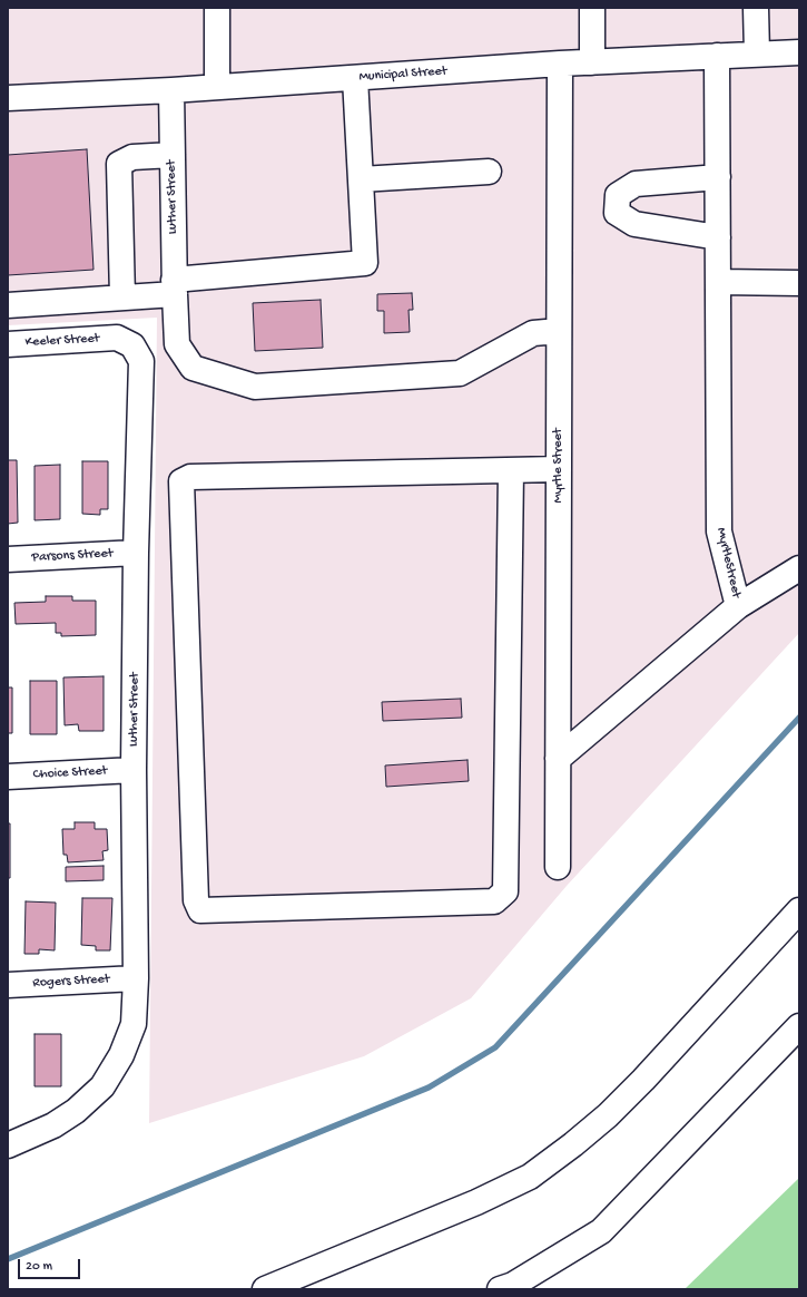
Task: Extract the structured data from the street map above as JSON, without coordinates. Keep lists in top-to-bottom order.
{
  "streets": {
    "street": [
      "Municipal Street",
      "Luther Street",
      "Keeler Street",
      "Myrtle Street",
      "Parsons Street",
      "MyrtleStreet",
      "Choice Street",
      "Rogers Street"
    ]
  },
  "crossings": [
    ["Municipal Street", "Luther Street"],
    ["Municipal Street", "Myrtle Street"],
    ["Municipal Street", "MyrtleStreet"],
    ["Luther Street", "Keeler Street"],
    ["Luther Street", "Myrtle Street"],
    ["Luther Street", "Parsons Street"],
    ["Luther Street", "Choice Street"],
    ["Luther Street", "Rogers Street"],
    ["Myrtle Street", "MyrtleStreet"]
  ],
  "scale_bar": "20 m"
}
